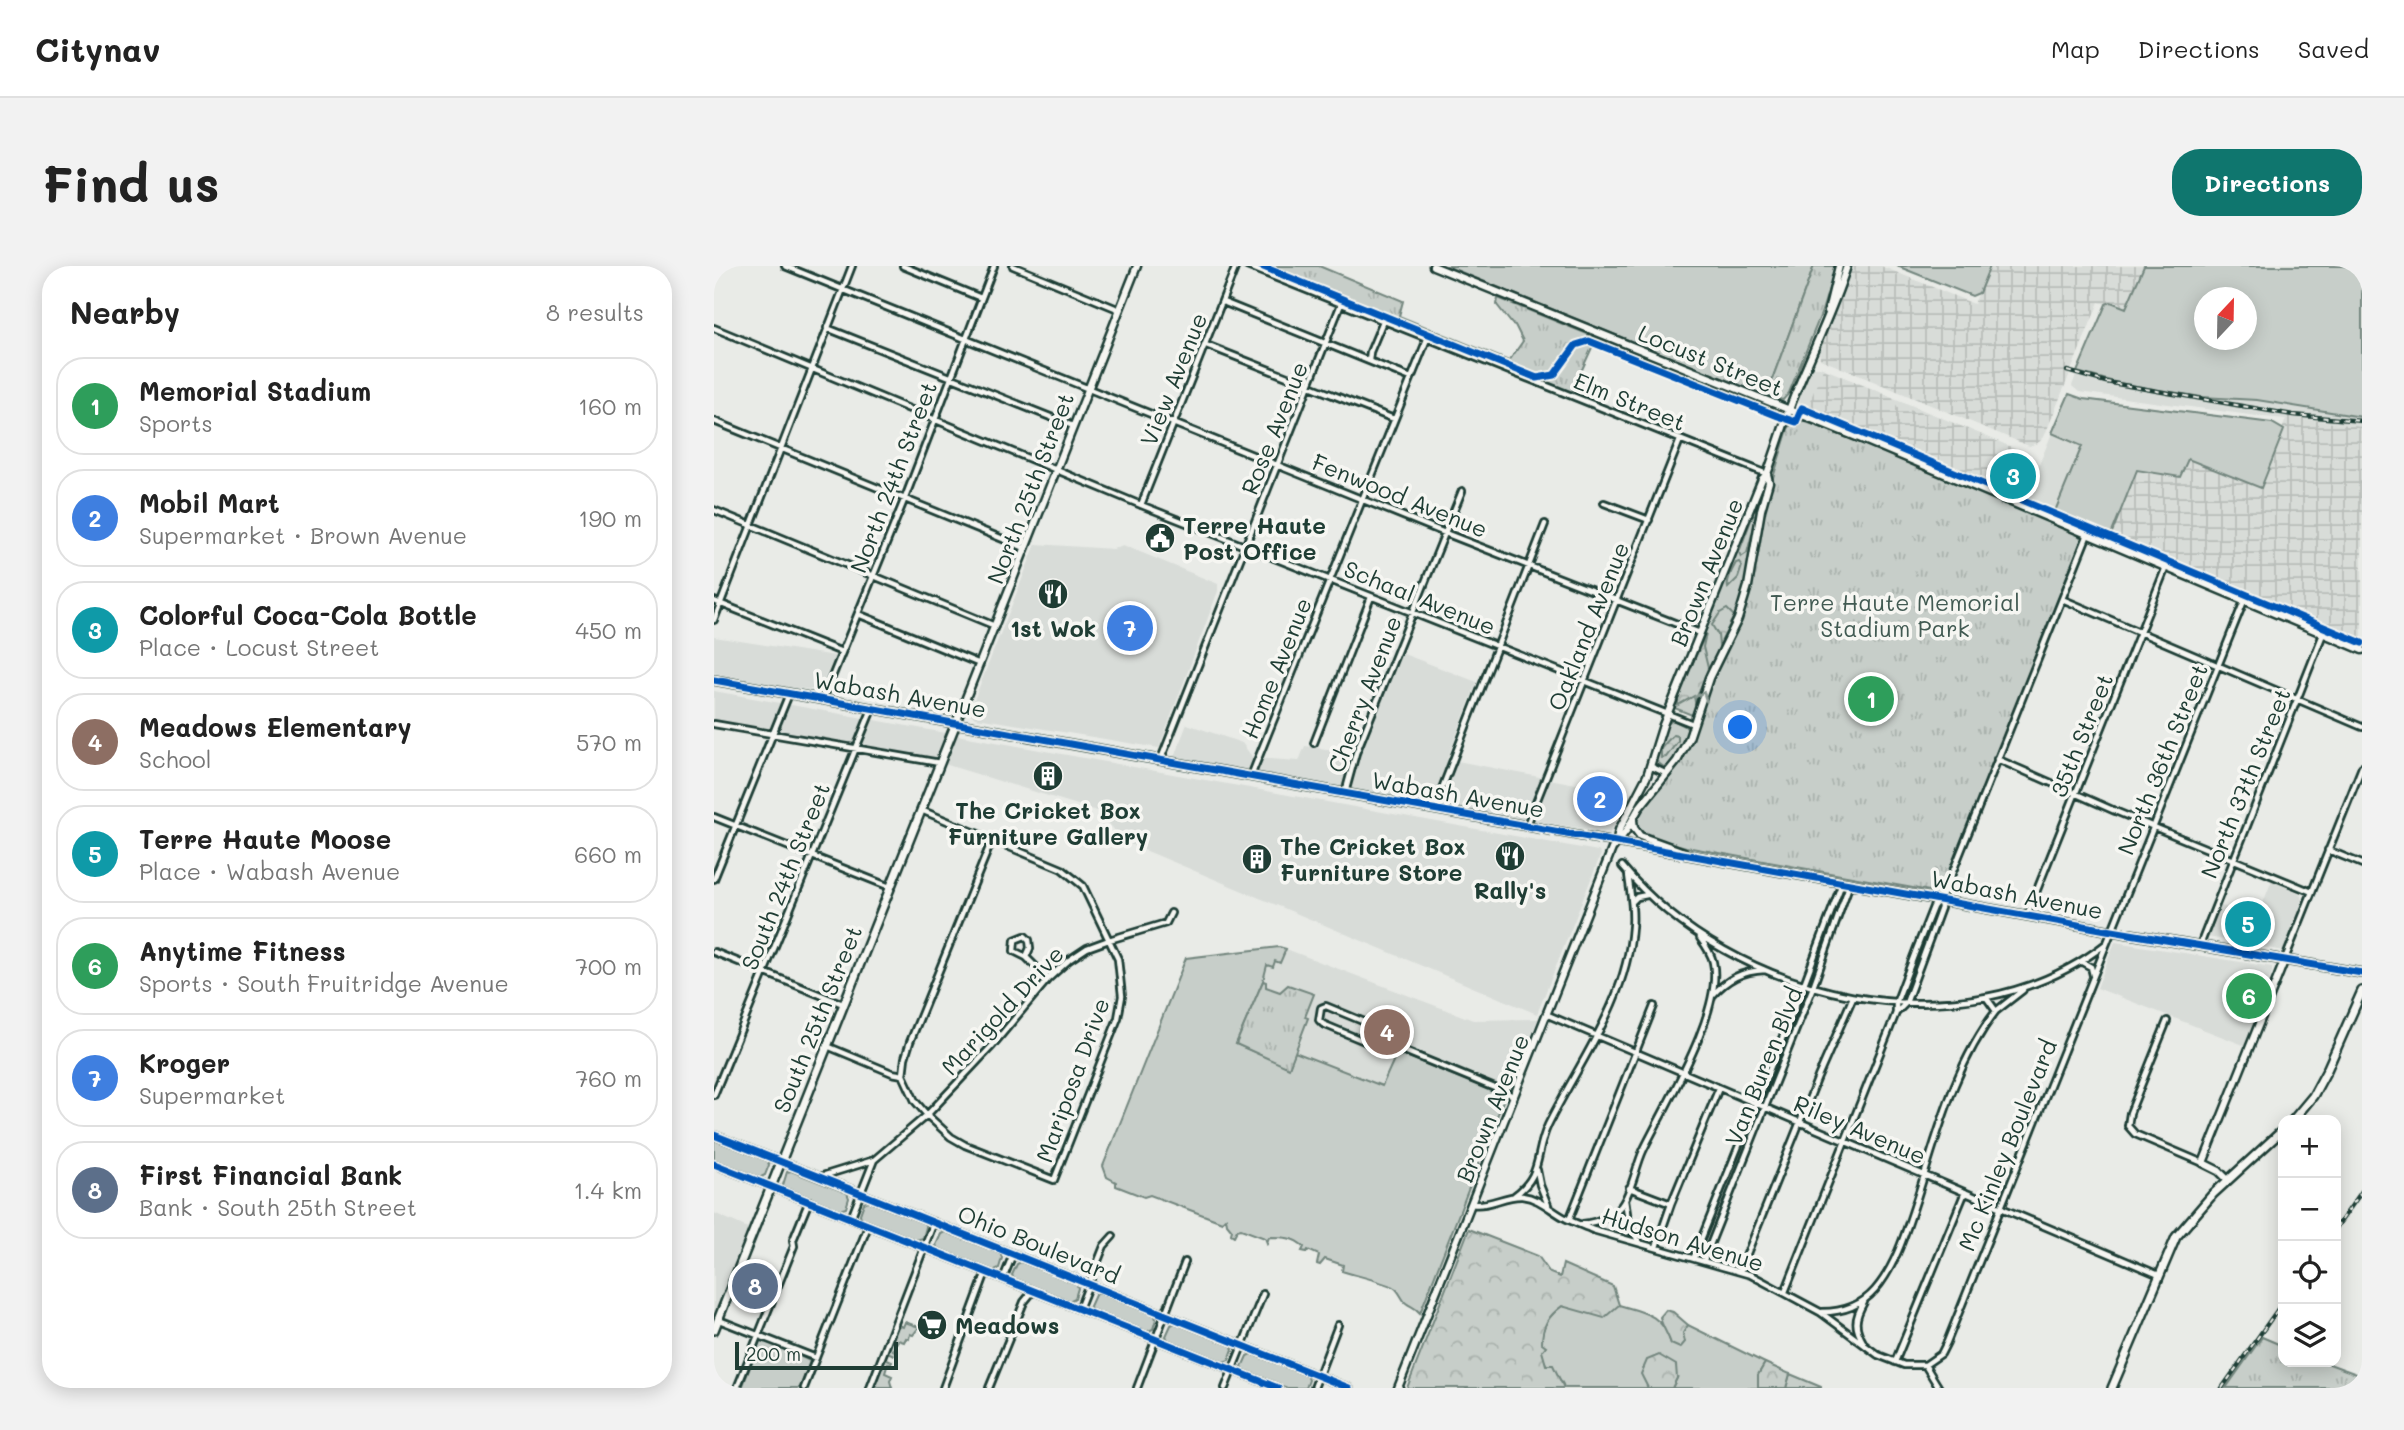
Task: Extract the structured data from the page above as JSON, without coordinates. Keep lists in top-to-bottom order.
{
  "streets": {
    "main road": ["Wabash Avenue", "South 25th Street"],
    "street": [
      "Locust Street",
      "View Avenue",
      "Elm Street",
      "Rose Avenue",
      "North 24th Street",
      "North 25th Street",
      "Fenwood Avenue",
      "Brown Avenue",
      "Schaal Avenue",
      "Oakland Avenue",
      "Home Avenue",
      "Cherry Avenue",
      "35th Street",
      "North 36th Street",
      "North 37th Street",
      "South 24th Street",
      "Marigold Drive",
      "Van Buren Blvd",
      "Mariposa Drive",
      "Riley Avenue",
      "Mc Kinley Boulevard",
      "Hudson Avenue",
      "Ohio Boulevard"
    ]
  },
  "crossings": [
    ["Locust Street", "Brown Avenue"],
    ["Locust Street", "35th Street"],
    ["Locust Street", "North 36th Street"],
    ["Locust Street", "North 37th Street"],
    ["View Avenue", "Fenwood Avenue"],
    ["View Avenue", "Schaal Avenue"],
    ["Elm Street", "Rose Avenue"],
    ["Elm Street", "Brown Avenue"],
    ["Elm Street", "Oakland Avenue"],
    ["Elm Street", "Home Avenue"],
    ["Rose Avenue", "Fenwood Avenue"],
    ["Rose Avenue", "Schaal Avenue"],
    ["Rose Avenue", "Wabash Avenue"],
    ["North 24th Street", "Fenwood Avenue"],
    ["North 24th Street", "Schaal Avenue"],
    ["North 24th Street", "Wabash Avenue"],
    ["North 25th Street", "Fenwood Avenue"],
    ["North 25th Street", "Schaal Avenue"],
    ["North 25th Street", "Wabash Avenue"],
    ["North 25th Street", "South 25th Street"],
    ["Fenwood Avenue", "Brown Avenue"],
    ["Fenwood Avenue", "Oakland Avenue"],
    ["Fenwood Avenue", "Home Avenue"],
    ["Fenwood Avenue", "Cherry Avenue"],
    ["Brown Avenue", "Schaal Avenue"],
    ["Brown Avenue", "Wabash Avenue"],
    ["Brown Avenue", "Riley Avenue"],
    ["Schaal Avenue", "Oakland Avenue"],
    ["Schaal Avenue", "Home Avenue"],
    ["Schaal Avenue", "Cherry Avenue"],
    ["Oakland Avenue", "Wabash Avenue"],
    ["Home Avenue", "Wabash Avenue"],
    ["Wabash Avenue", "Cherry Avenue"],
    ["Wabash Avenue", "35th Street"],
    ["Wabash Avenue", "North 36th Street"],
    ["Wabash Avenue", "North 37th Street"],
    ["Wabash Avenue", "South 24th Street"],
    ["Wabash Avenue", "South 25th Street"],
    ["Wabash Avenue", "Van Buren Blvd"],
    ["Wabash Avenue", "Mc Kinley Boulevard"],
    ["North 36th Street", "Mc Kinley Boulevard"],
    ["Marigold Drive", "Mariposa Drive"],
    ["Marigold Drive", "Ohio Boulevard"],
    ["South 25th Street", "Mariposa Drive"],
    ["South 25th Street", "Ohio Boulevard"],
    ["Van Buren Blvd", "Riley Avenue"],
    ["Van Buren Blvd", "Hudson Avenue"],
    ["Riley Avenue", "Mc Kinley Boulevard"],
    ["Mc Kinley Boulevard", "Hudson Avenue"]
  ],
  "parks": ["Terre Haute Memorial Stadium Park"],
  "places": {
    "public building": ["Terre Haute Post Office"],
    "restaurant": ["1st Wok", "Rally's"],
    "building": ["The Cricket Box Furniture Gallery", "The Cricket Box Furniture Store"],
    "supermarket": ["Meadows"]
  },
  "scale_bar": "200 m",
  "north": "top",
  "page": {
    "header": "Citynav",
    "nav": ["Map", "Directions", "Saved"],
    "buttons": "Directions",
    "title": "Find us",
    "heading": ["Nearby", "8 results"],
    "list": [
      {
        "mark": "1",
        "name": "Memorial Stadium",
        "note": "Sports",
        "value": "160 m"
      },
      {
        "mark": "2",
        "name": "Mobil Mart",
        "note": "Supermarket · Brown Avenue",
        "value": "190 m"
      },
      {
        "mark": "3",
        "name": "Colorful Coca-Cola Bottle",
        "note": "Place · Locust Street",
        "value": "450 m"
      },
      {
        "mark": "4",
        "name": "Meadows Elementary",
        "note": "School",
        "value": "570 m"
      },
      {
        "mark": "5",
        "name": "Terre Haute Moose",
        "note": "Place · Wabash Avenue",
        "value": "660 m"
      },
      {
        "mark": "6",
        "name": "Anytime Fitness",
        "note": "Sports · South Fruitridge Avenue",
        "value": "700 m"
      },
      {
        "mark": "7",
        "name": "Kroger",
        "note": "Supermarket",
        "value": "760 m"
      },
      {
        "mark": "8",
        "name": "First Financial Bank",
        "note": "Bank · South 25th Street",
        "value": "1.4 km"
      }
    ],
    "pins": [
      "3",
      "7",
      "1",
      "2",
      "5",
      "6",
      "4",
      "8"
    ],
    "map_buttons": ["+", "−"],
    "scale": "200 m"
  }
}
